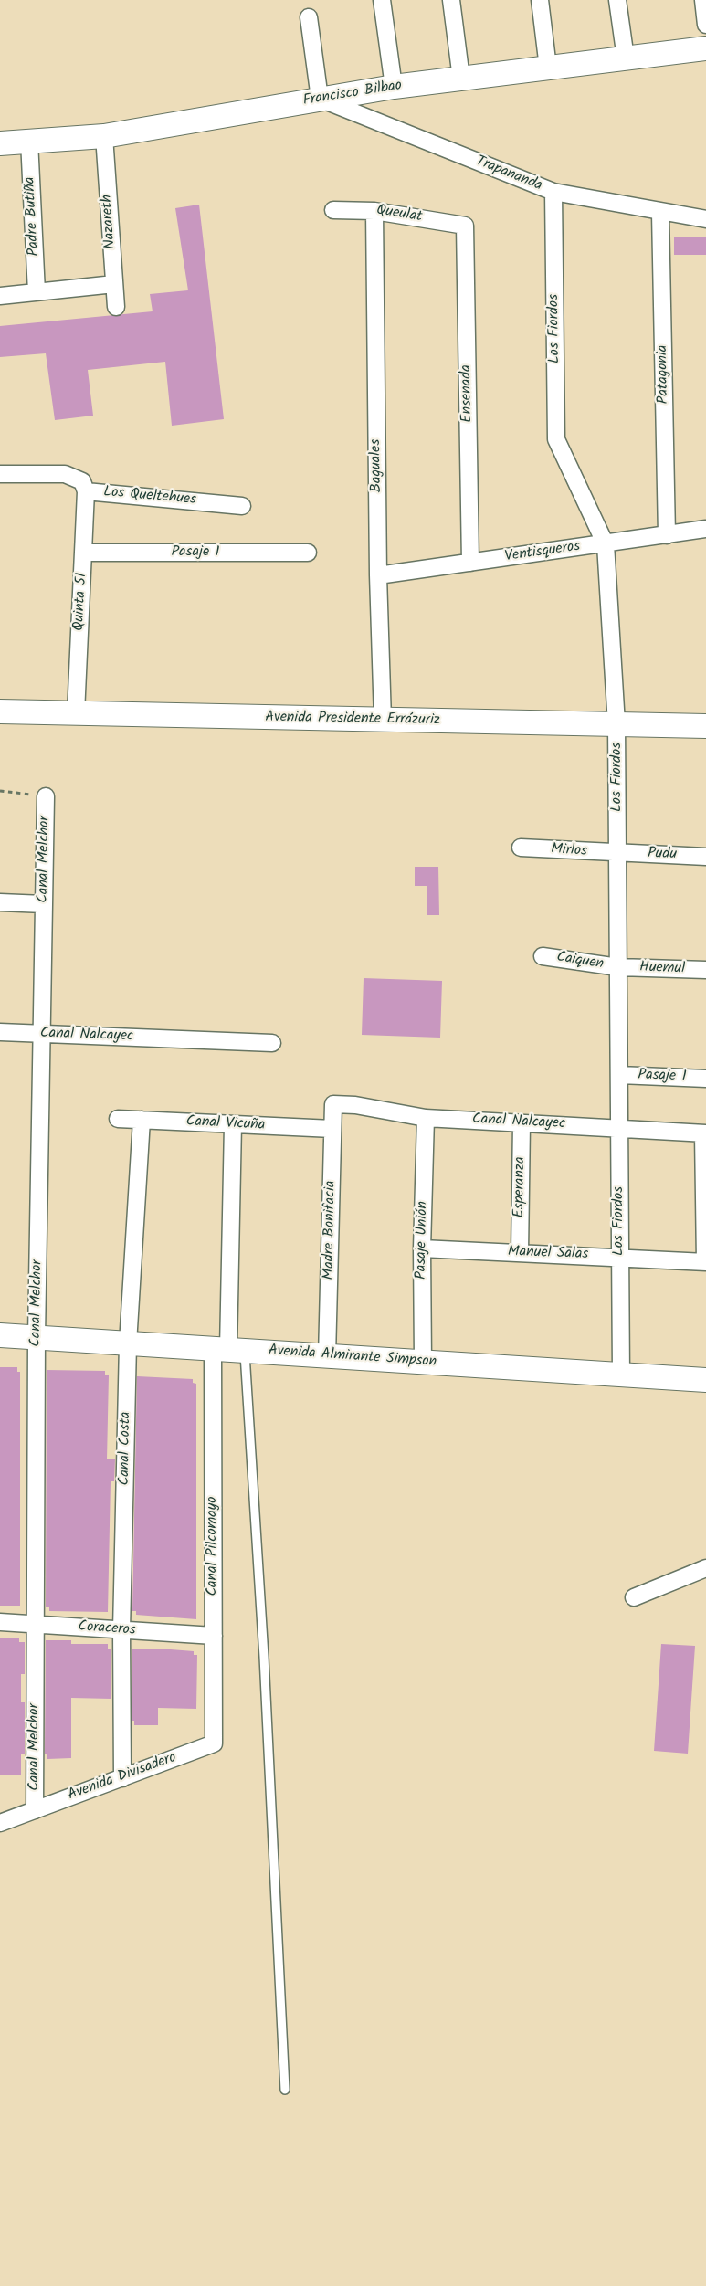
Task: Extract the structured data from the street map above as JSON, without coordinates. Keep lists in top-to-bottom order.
{
  "streets": {
    "street": [
      "Francisco Bilbao",
      "Trapananda",
      "Queulat",
      "Padre Butiña",
      "Nazareth",
      "Los Fiordos",
      "Patagonia",
      "Ensenada",
      "Baguales",
      "Los Queltehues",
      "Pasaje 1",
      "Ventisqueros",
      "Quinta 51",
      "Avenida Presidente Errázuriz",
      "Mirlos",
      "Pudu",
      "Canal Melchor",
      "Caiquen",
      "Huemul",
      "Canal Nalcayec",
      "Canal Vicuña",
      "Esperanza",
      "Madre Bonifacia",
      "Pasaje Unión",
      "Manuel Salas",
      "Avenida Almirante Simpson",
      "Canal Costa",
      "Canal Pilcomayo",
      "Coraceros",
      "Avenida Divisadero"
    ]
  },
  "crossings": [
    ["Francisco Bilbao", "Trapananda"],
    ["Francisco Bilbao", "Padre Butiña"],
    ["Francisco Bilbao", "Nazareth"],
    ["Trapananda", "Los Fiordos"],
    ["Trapananda", "Patagonia"],
    ["Queulat", "Ensenada"],
    ["Queulat", "Baguales"],
    ["Los Fiordos", "Pasaje 1"],
    ["Los Fiordos", "Ventisqueros"],
    ["Los Fiordos", "Avenida Presidente Errázuriz"],
    ["Los Fiordos", "Mirlos"],
    ["Los Fiordos", "Pudu"],
    ["Los Fiordos", "Caiquen"],
    ["Los Fiordos", "Huemul"],
    ["Los Fiordos", "Canal Nalcayec"],
    ["Los Fiordos", "Manuel Salas"],
    ["Los Fiordos", "Avenida Almirante Simpson"],
    ["Patagonia", "Ventisqueros"],
    ["Ensenada", "Ventisqueros"],
    ["Baguales", "Ventisqueros"],
    ["Baguales", "Avenida Presidente Errázuriz"],
    ["Los Queltehues", "Quinta 51"],
    ["Pasaje 1", "Quinta 51"],
    ["Quinta 51", "Avenida Presidente Errázuriz"],
    ["Mirlos", "Pudu"],
    ["Canal Melchor", "Canal Nalcayec"],
    ["Canal Melchor", "Avenida Almirante Simpson"],
    ["Canal Melchor", "Coraceros"],
    ["Canal Melchor", "Avenida Divisadero"],
    ["Caiquen", "Huemul"],
    ["Canal Nalcayec", "Esperanza"],
    ["Canal Nalcayec", "Madre Bonifacia"],
    ["Canal Nalcayec", "Pasaje Unión"],
    ["Canal Vicuña", "Madre Bonifacia"],
    ["Canal Vicuña", "Canal Costa"],
    ["Canal Vicuña", "Canal Pilcomayo"],
    ["Esperanza", "Manuel Salas"],
    ["Madre Bonifacia", "Avenida Almirante Simpson"],
    ["Pasaje Unión", "Manuel Salas"],
    ["Pasaje Unión", "Avenida Almirante Simpson"],
    ["Avenida Almirante Simpson", "Canal Costa"],
    ["Avenida Almirante Simpson", "Canal Pilcomayo"],
    ["Canal Costa", "Coraceros"],
    ["Canal Costa", "Avenida Divisadero"],
    ["Canal Pilcomayo", "Coraceros"],
    ["Canal Pilcomayo", "Avenida Divisadero"]
  ]
}
